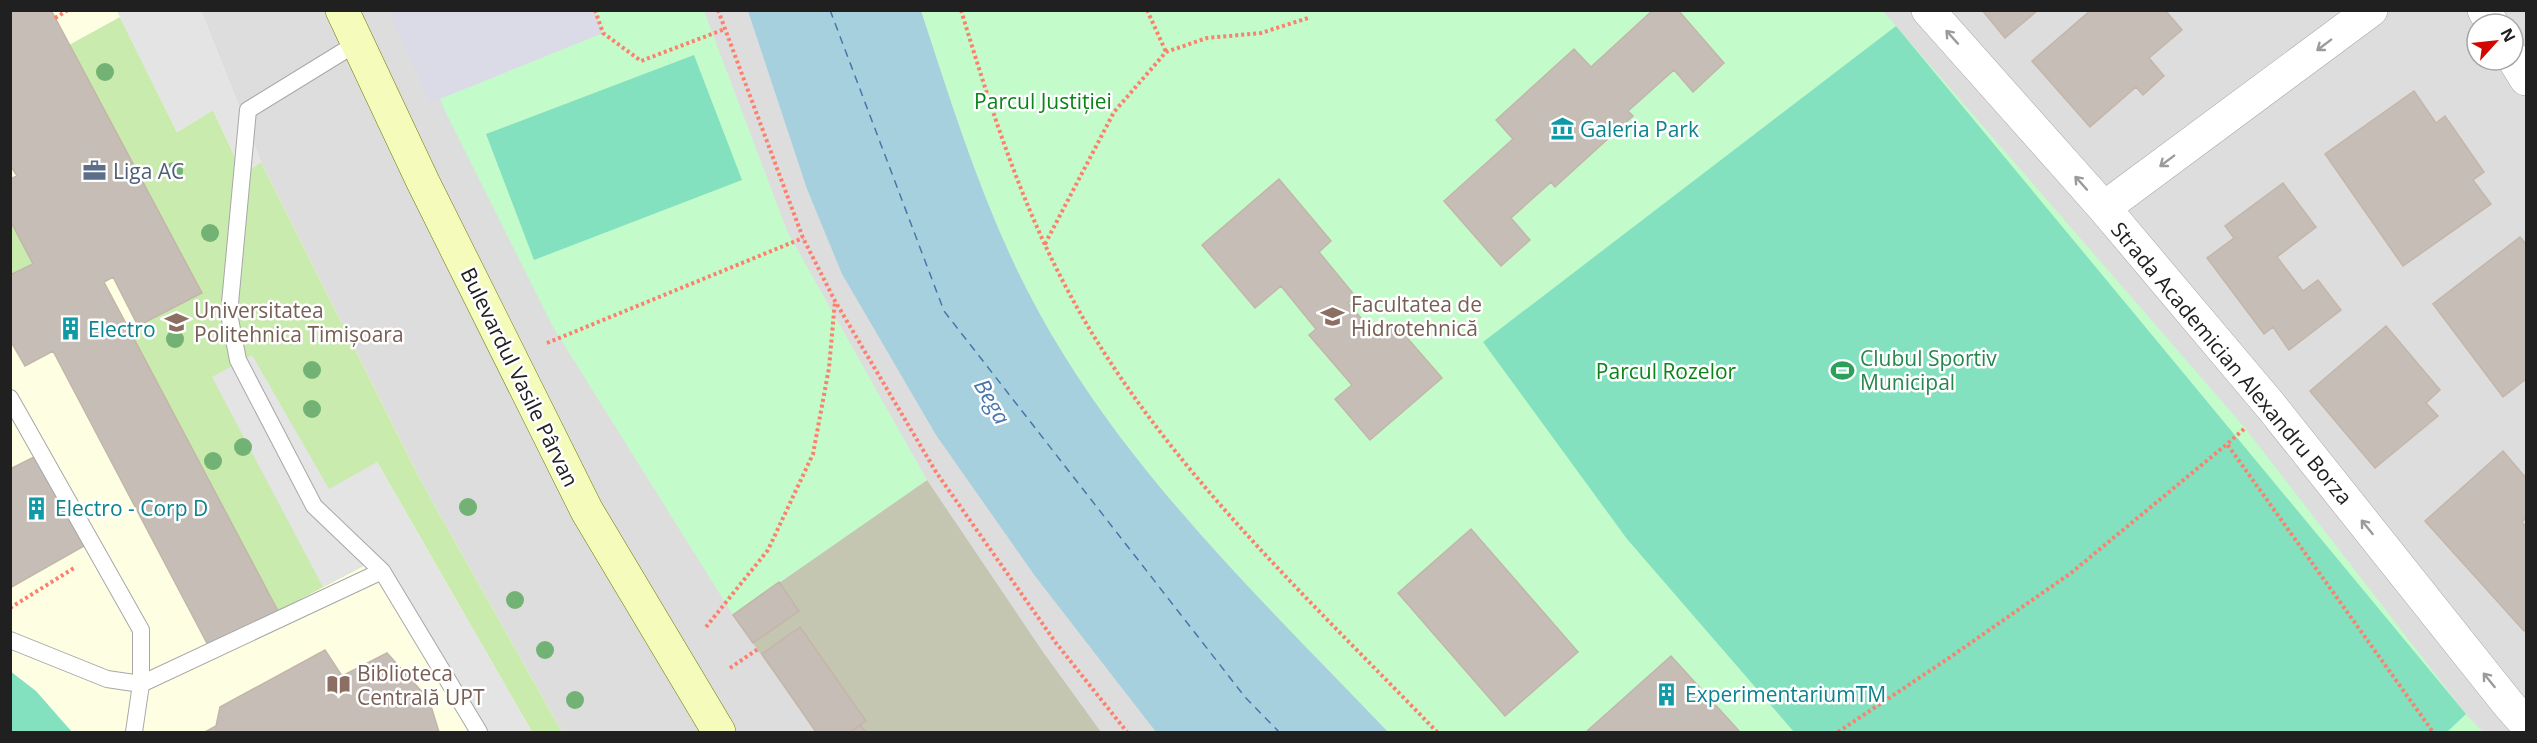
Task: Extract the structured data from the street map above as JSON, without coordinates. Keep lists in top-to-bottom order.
{
  "streets": {
    "main road": ["Bulevardul Vasile Pârvan"],
    "street": ["Strada Academician Alexandru Borza"]
  },
  "one_way": ["Strada Academician Alexandru Borza"],
  "water": ["Bega"],
  "parks": ["Parcul Justiției", "Parcul Rozelor"],
  "places": {
    "museum": ["Galeria Park"],
    "office": ["Liga AC"],
    "school or university": ["Facultatea de Hidrotehnică", "Universitatea Politehnica Timișoara"],
    "building": ["Electro", "Electro - Corp D", "ExperimentariumTM"],
    "sports": ["Clubul Sportiv Municipal"],
    "library": ["Biblioteca Centrală UPT"]
  },
  "north": "top right"
}
